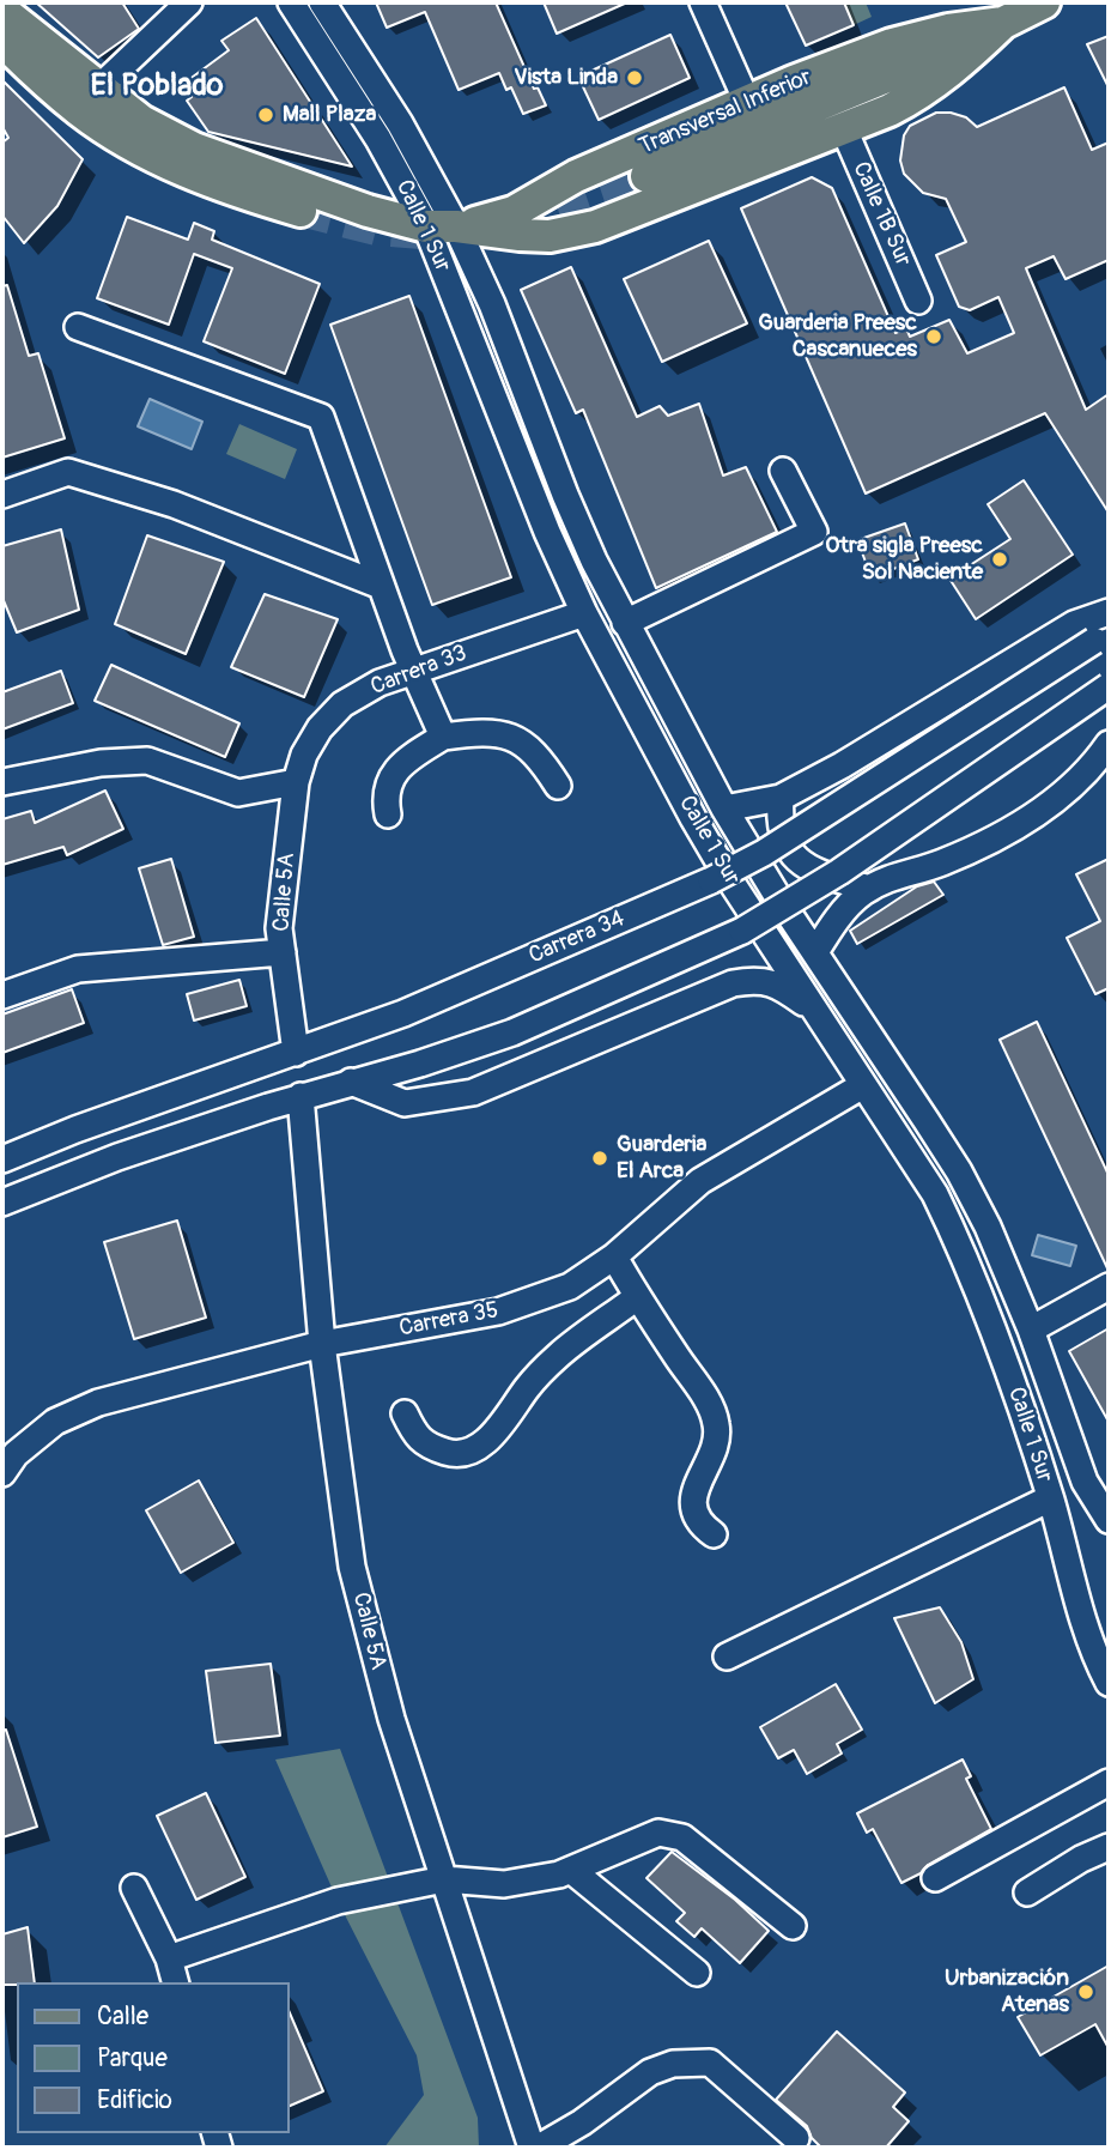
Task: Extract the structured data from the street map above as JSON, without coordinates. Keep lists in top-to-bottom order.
{
  "streets": {
    "main road": ["Transversal Inferior"],
    "street": [
      "Calle 1B Sur",
      "Calle 1 Sur",
      "Carrera 33",
      "Calle 5A",
      "Carrera 34",
      "Carrera 35"
    ]
  },
  "crossings": [
    ["Transversal Inferior", "Calle 1 Sur"],
    ["Calle 1 Sur", "Carrera 33"],
    ["Calle 1 Sur", "Carrera 35"],
    ["Carrera 33", "Calle 5A"],
    ["Calle 5A", "Carrera 34"],
    ["Calle 5A", "Carrera 35"]
  ],
  "districts": ["El Poblado"],
  "places": [
    "Vista Linda",
    "Mall Plaza",
    "Guarderia Preesc Cascanueces",
    "Otra sigla Preesc Sol Naciente",
    "Guarderia El Arca",
    "Urbanización Atenas"
  ],
  "legend": ["Calle", "Parque", "Edificio"]
}
